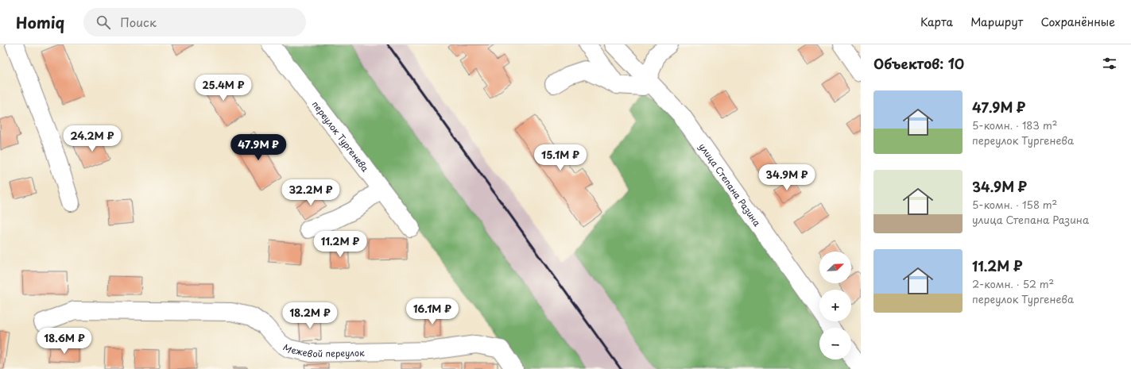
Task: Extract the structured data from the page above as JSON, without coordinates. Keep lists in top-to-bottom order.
{
  "streets": {
    "street": ["переулок Тургенева", "улица Степана Разина", "Межевой переулок"]
  },
  "north": "top right",
  "page": {
    "header": "Homiq",
    "search": "Поиск",
    "nav": ["Карта", "Маршрут", "Сохранённые"],
    "heading": "Объектов: 10",
    "price": [
      "25.4M ₽",
      "24.2M ₽",
      "47.9M ₽",
      "15.1M ₽",
      "34.9M ₽",
      "32.2M ₽",
      "11.2M ₽",
      "16.1M ₽",
      "18.2M ₽",
      "18.6M ₽"
    ],
    "list": [
      {
        "name": "47.9M ₽",
        "note": "5-комн. · 183 m² · переулок Тургенева"
      },
      {
        "name": "34.9M ₽",
        "note": "5-комн. · 158 m² · улица Степана Разина"
      },
      {
        "name": "11.2M ₽",
        "note": "2-комн. · 52 m² · переулок Тургенева"
      }
    ],
    "map_buttons": ["+", "−"]
  }
}
